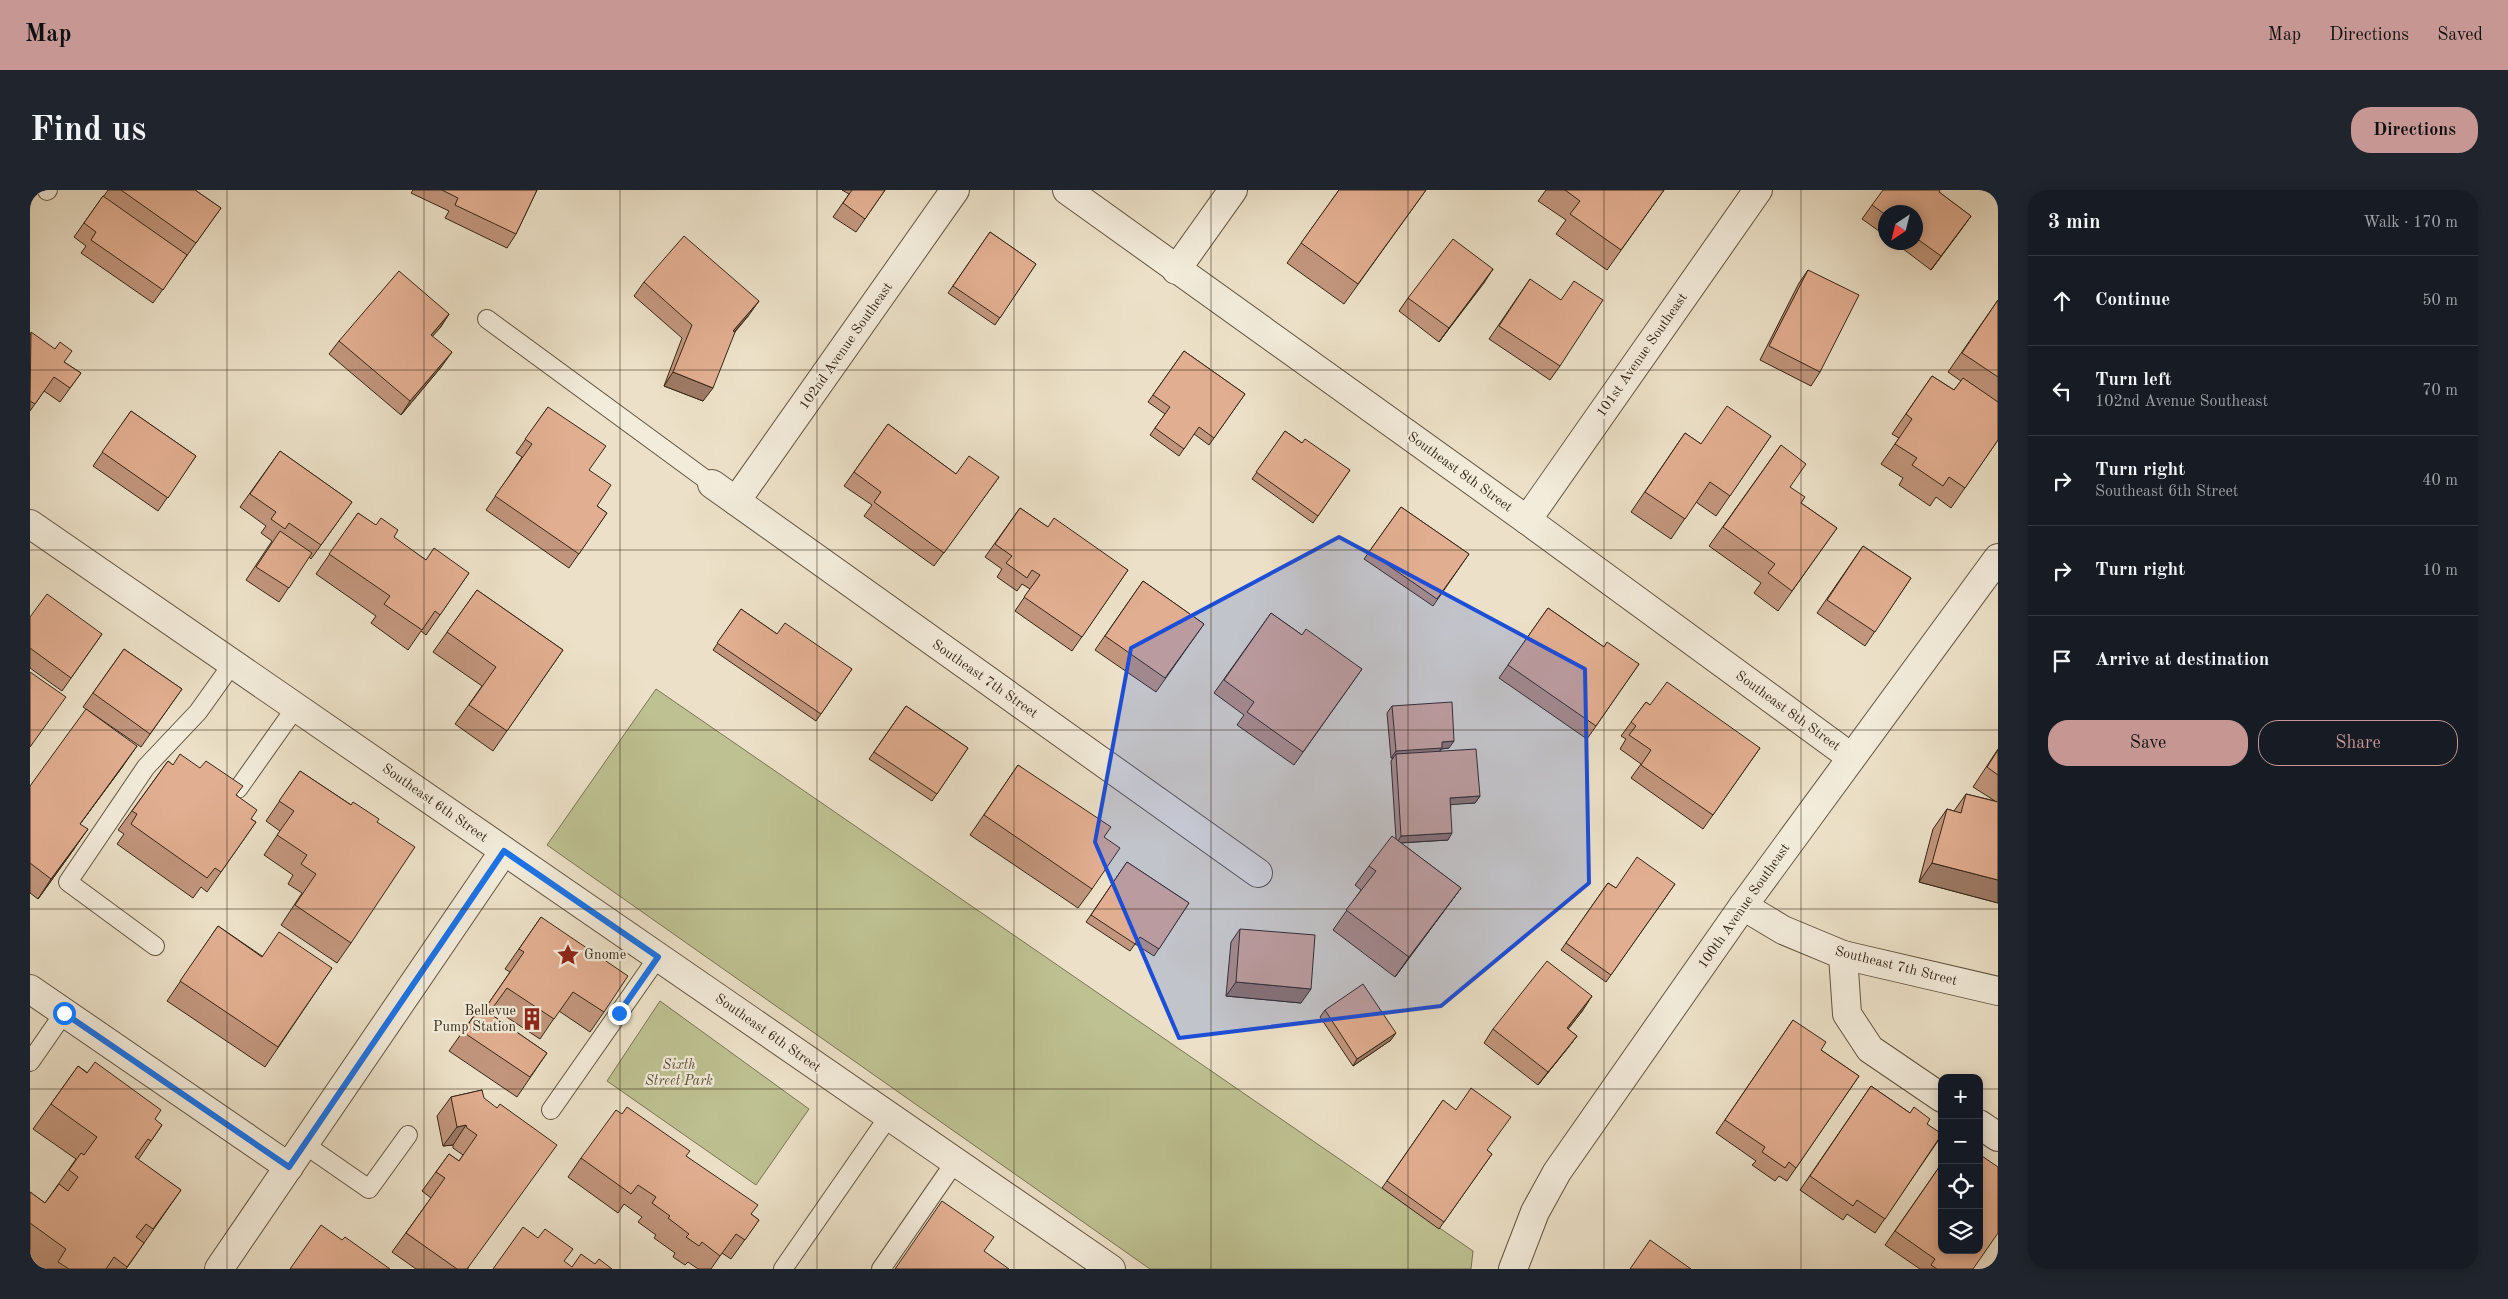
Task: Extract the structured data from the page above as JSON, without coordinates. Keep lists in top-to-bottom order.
{
  "streets": {
    "street": [
      "102nd Avenue Southeast",
      "101st Avenue Southeast",
      "Southeast 8th Street",
      "Southeast 7th Street",
      "Southeast 6th Street",
      "100th Avenue Southeast"
    ]
  },
  "crossings": [
    ["102nd Avenue Southeast", "Southeast 7th Street"],
    ["101st Avenue Southeast", "Southeast 8th Street"],
    ["Southeast 8th Street", "100th Avenue Southeast"],
    ["Southeast 7th Street", "100th Avenue Southeast"]
  ],
  "parks": ["Sixth Street Park"],
  "places": {
    "place": ["Gnome"],
    "building": ["Bellevue Pump Station"]
  },
  "north": "bottom left",
  "page": {
    "header": "Map",
    "nav": ["Map", "Directions", "Saved"],
    "buttons": [
      "Directions",
      ["Save", "Share"]
    ],
    "title": "Find us",
    "heading": ["3 min", "Walk · 170 m"],
    "list": [
      ["Continue", "50 m"],
      ["Turn left", "102nd Avenue Southeast", "70 m"],
      ["Turn right", "Southeast 6th Street", "40 m"],
      ["Turn right", "10 m"],
      "Arrive at destination"
    ],
    "map_buttons": ["+", "−"]
  }
}
